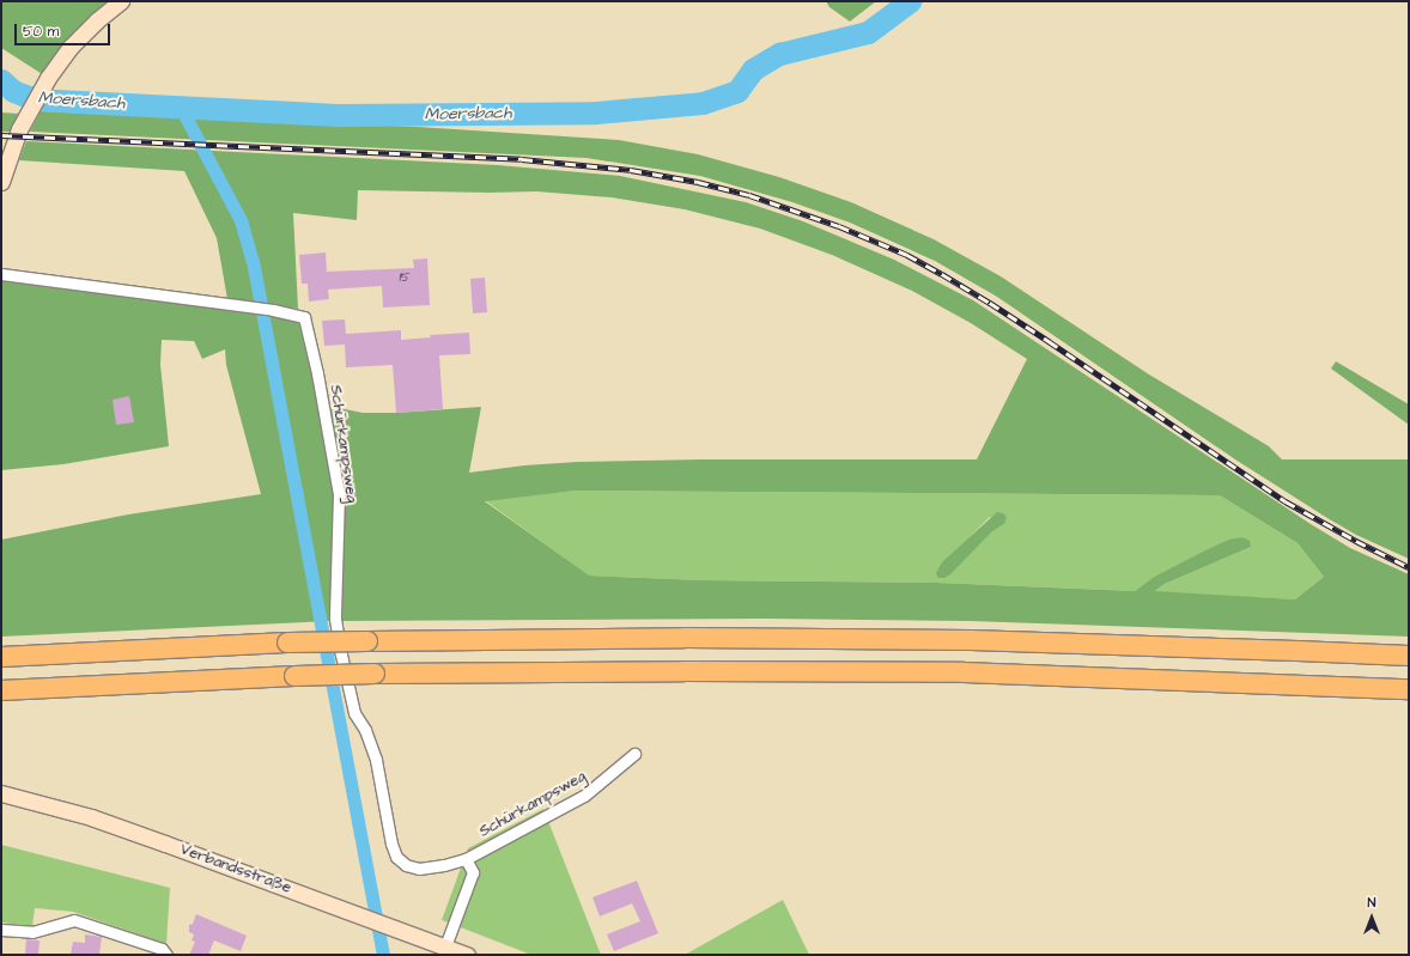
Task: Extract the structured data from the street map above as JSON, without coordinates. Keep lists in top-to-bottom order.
{
  "streets": {
    "main road": ["Verbandsstraße"],
    "street": ["Schürkampsweg"]
  },
  "water": ["Moersbach"],
  "house_numbers": ["15"],
  "scale_bar": "50 m",
  "north": "top"
}
